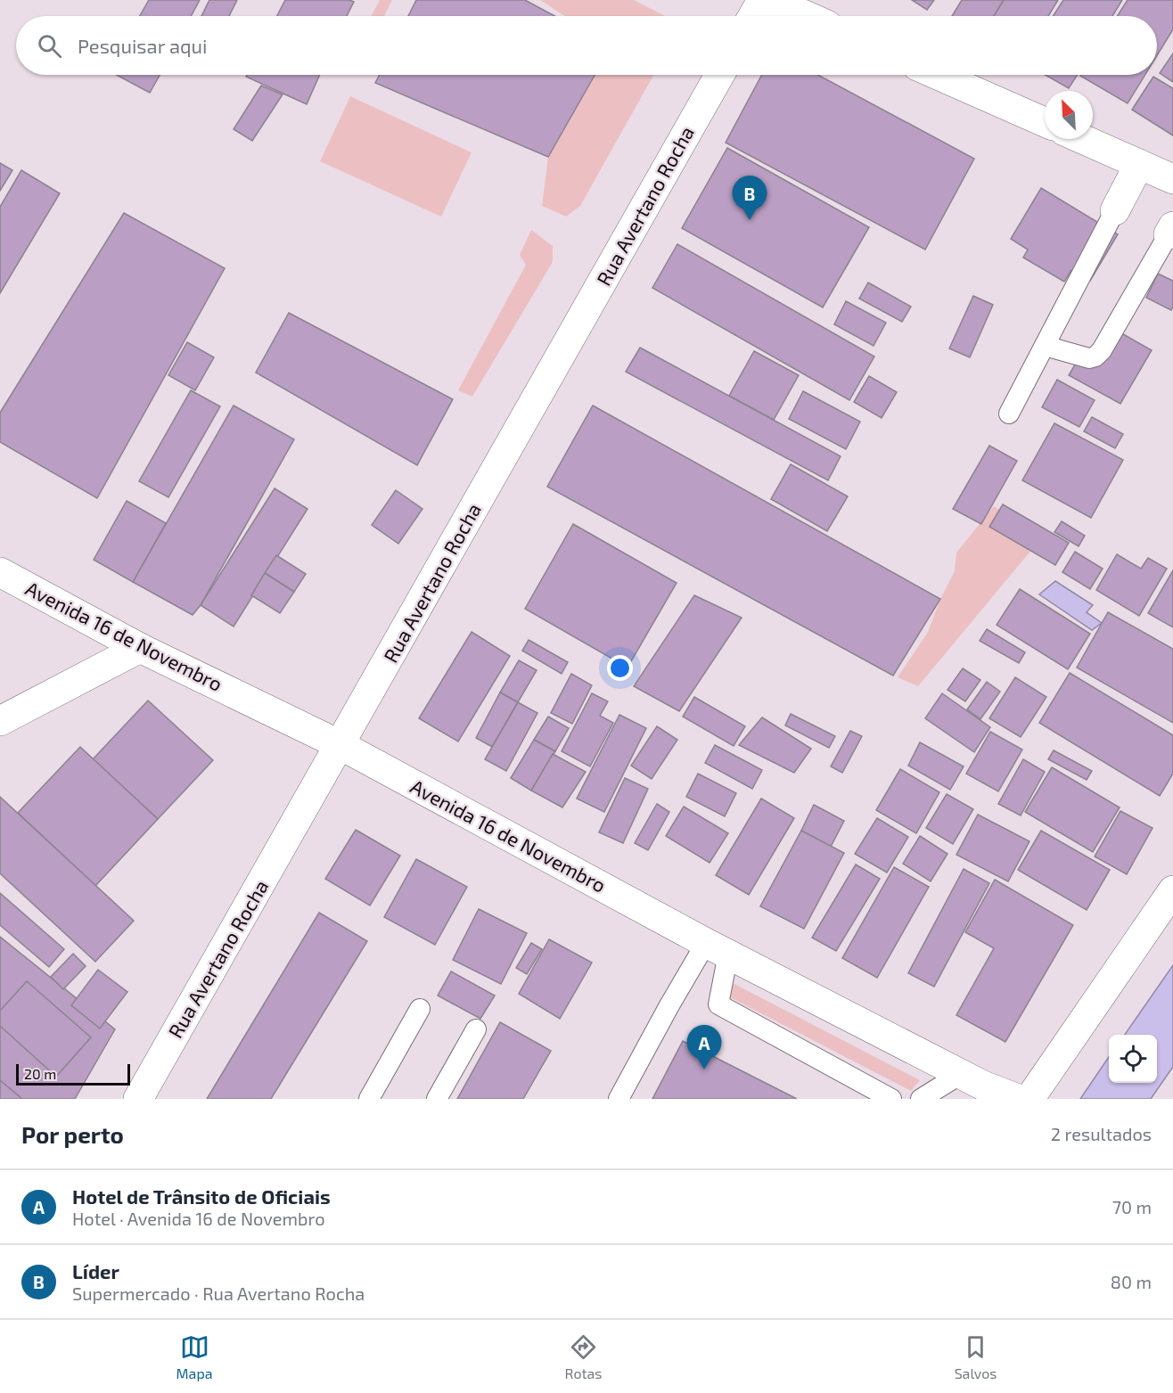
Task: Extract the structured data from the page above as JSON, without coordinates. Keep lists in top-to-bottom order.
{
  "streets": {
    "street": ["Rua Avertano Rocha", "Avenida 16 de Novembro"]
  },
  "crossings": [
    ["Rua Avertano Rocha", "Avenida 16 de Novembro"]
  ],
  "scale_bar": "20 m",
  "north": "top left",
  "page": {
    "search": "Pesquisar aqui",
    "pins": ["B", "A"],
    "scale": "20 m",
    "heading": ["Por perto", "2 resultados"],
    "list": [
      {
        "mark": "A",
        "name": "Hotel de Trânsito de Oficiais",
        "note": "Hotel · Avenida 16 de Novembro",
        "value": "70 m"
      },
      {
        "mark": "B",
        "name": "Líder",
        "note": "Supermercado · Rua Avertano Rocha",
        "value": "80 m"
      }
    ],
    "nav": ["Mapa", "Rotas", "Salvos"]
  }
}
